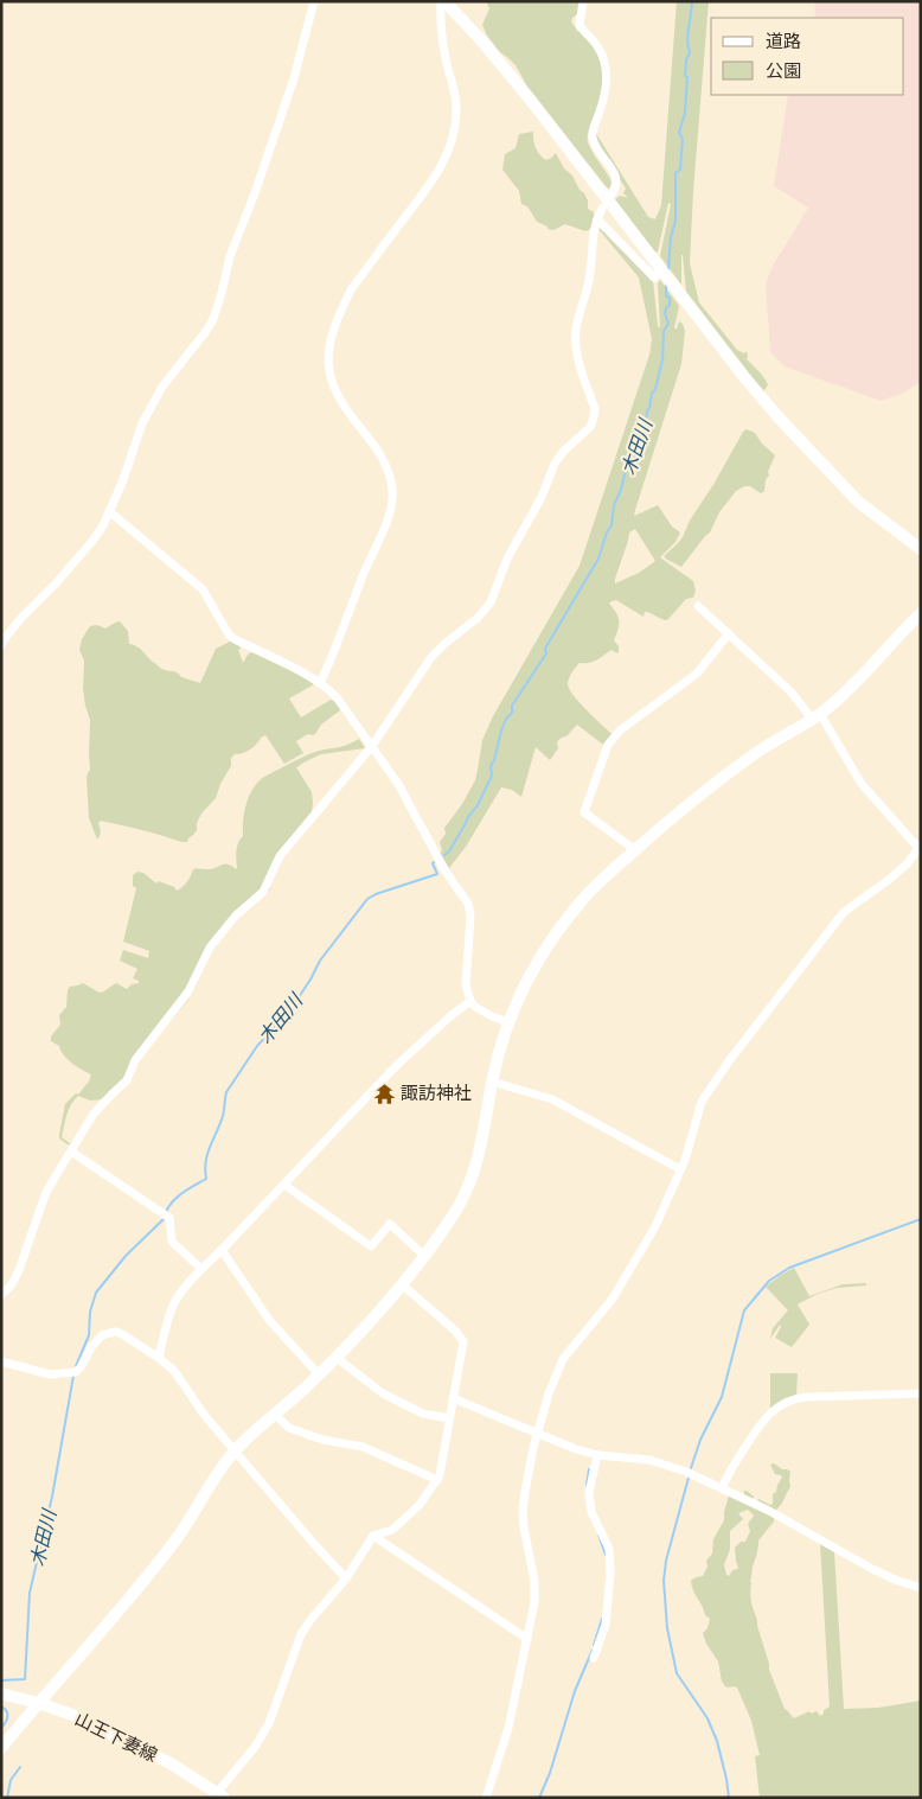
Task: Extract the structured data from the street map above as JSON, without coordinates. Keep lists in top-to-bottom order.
{
  "streets": {
    "street": ["山王下妻線"]
  },
  "water": ["木田川"],
  "places": {
    "temple": ["諏訪神社"]
  },
  "legend": ["道路", "公園"]
}
